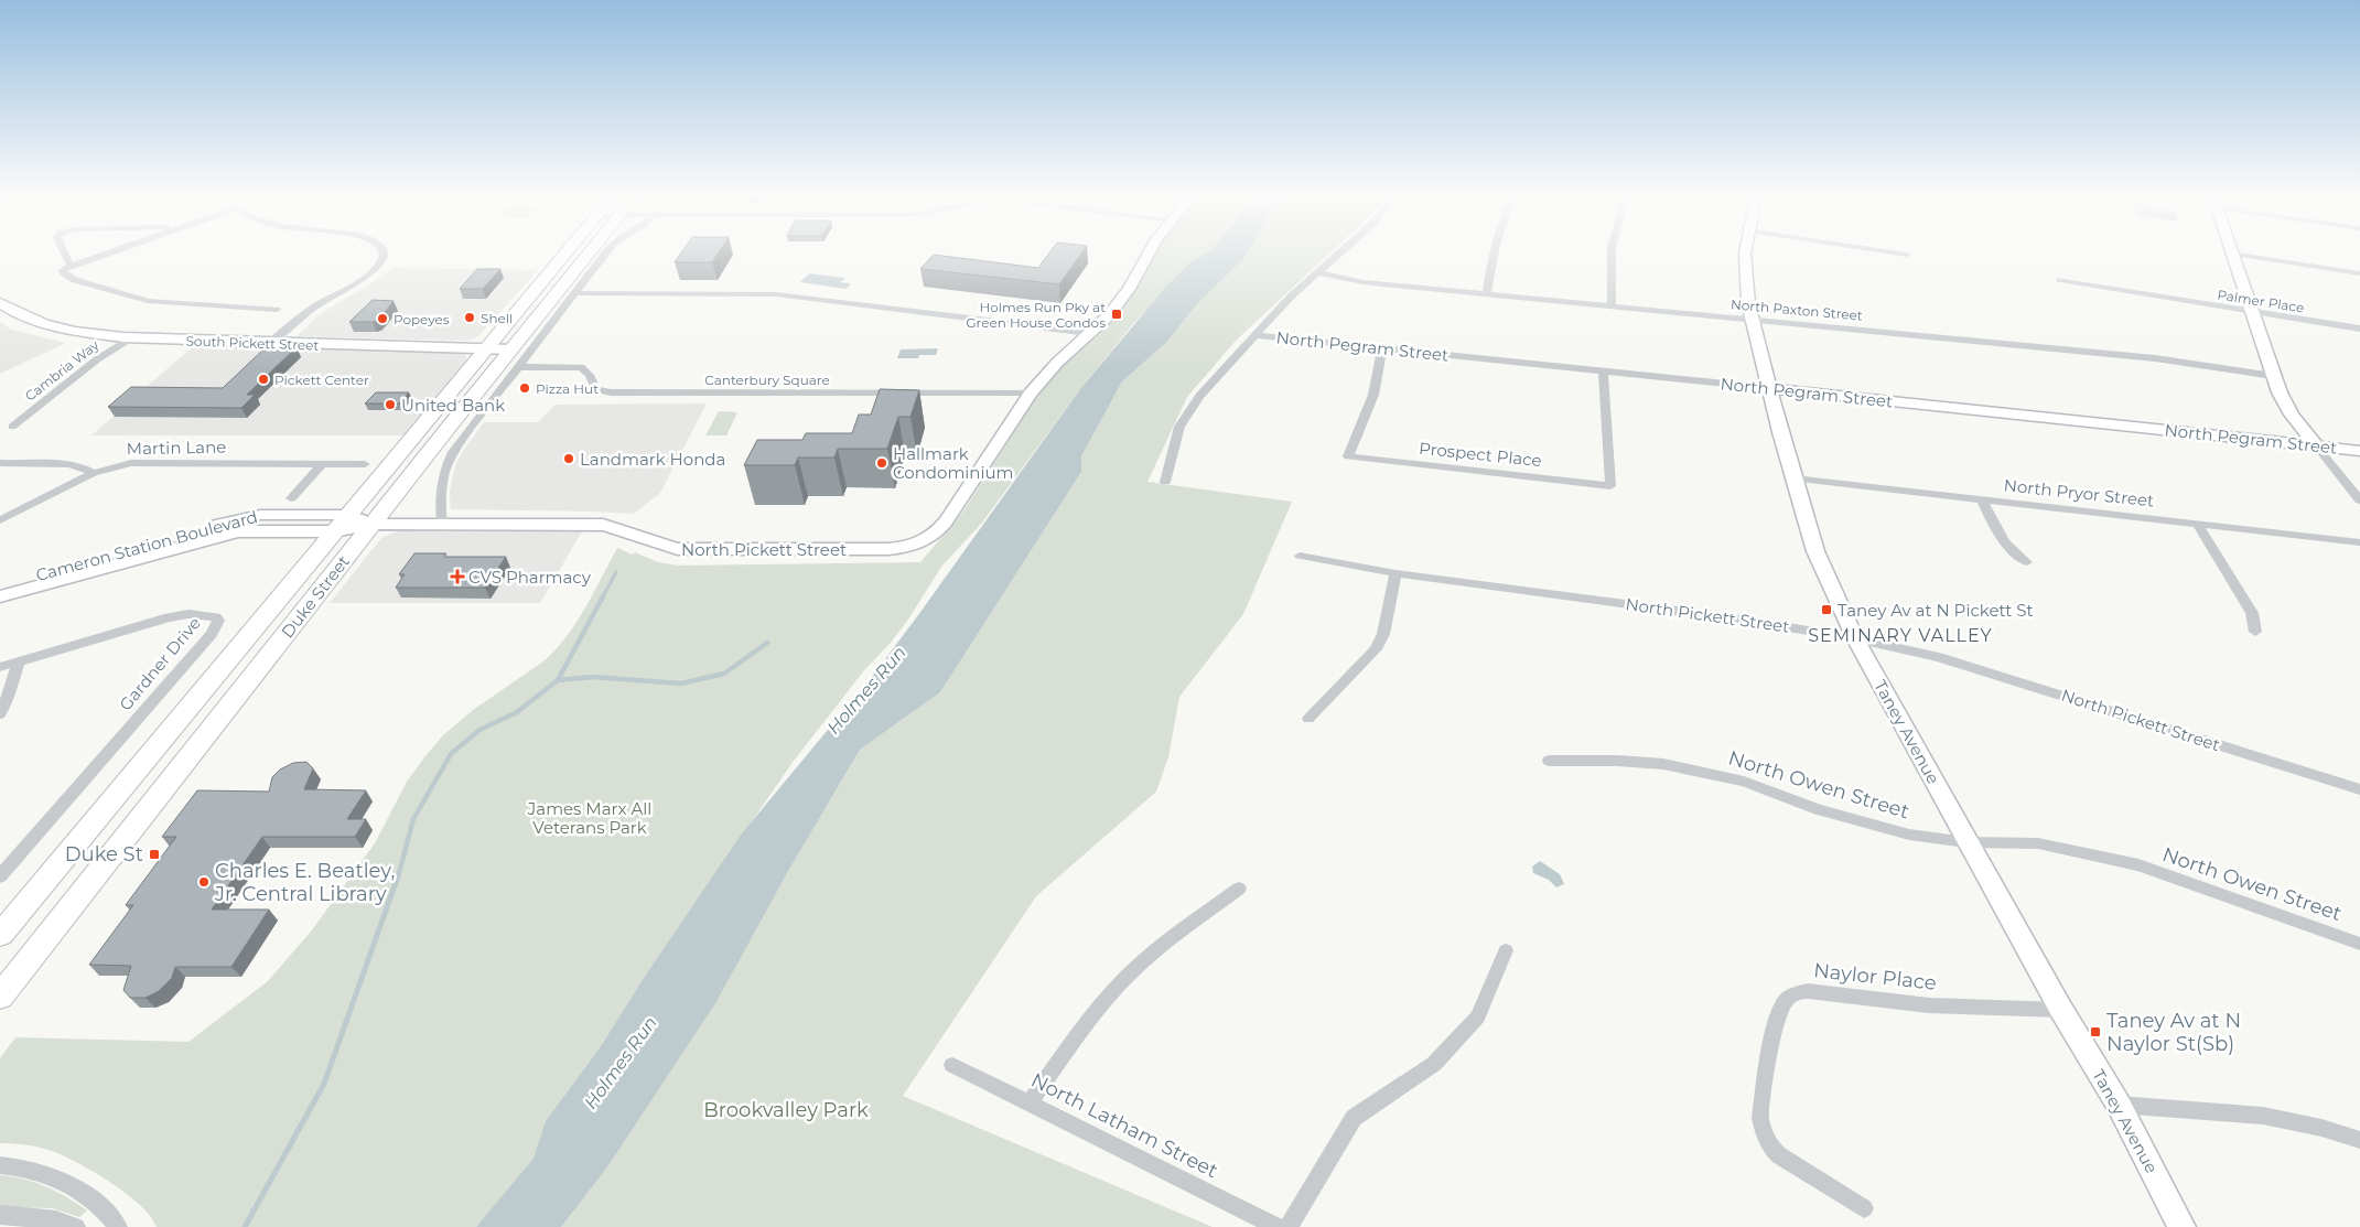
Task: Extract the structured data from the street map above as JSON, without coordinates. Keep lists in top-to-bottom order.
{
  "streets": {
    "main road": ["Duke Street"],
    "street": [
      "Palmer Place",
      "North Paxton Street",
      "South Pickett Street",
      "North Pegram Street",
      "Cambria Way",
      "Canterbury Square",
      "Martin Lane",
      "Prospect Place",
      "North Pryor Street",
      "Cameron Station Boulevard",
      "North Pickett Street",
      "Gardner Drive",
      "Taney Avenue",
      "North Owen Street",
      "Naylor Place",
      "North Latham Street"
    ]
  },
  "crossings": [
    ["North Paxton Street", "Taney Avenue"],
    ["South Pickett Street", "Cambria Way"],
    ["South Pickett Street", "Duke Street"],
    ["North Pegram Street", "Prospect Place"],
    ["North Pegram Street", "Taney Avenue"],
    ["Canterbury Square", "North Pickett Street"],
    ["North Pryor Street", "Taney Avenue"],
    ["Cameron Station Boulevard", "North Pickett Street"],
    ["Cameron Station Boulevard", "Duke Street"],
    ["North Pickett Street", "Duke Street"],
    ["North Pickett Street", "Taney Avenue"],
    ["Taney Avenue", "North Owen Street"],
    ["Taney Avenue", "Naylor Place"]
  ],
  "districts": ["SEMINARY VALLEY"],
  "water": ["Holmes Run"],
  "parks": ["James Marx All Veterans Park", "Brookvalley Park"],
  "places": {
    "transit": [
      "Holmes Run Pky at Green House Condos",
      "Taney Av at N Pickett St",
      "Duke St",
      "Taney Av at N Naylor St(Sb)"
    ],
    "other": [
      "Shell",
      "Popeyes",
      "Pickett Center",
      "Pizza Hut",
      "United Bank",
      "Landmark Honda",
      "Hallmark Condominium",
      "Charles E. Beatley, Jr. Central Library"
    ],
    "health": ["CVS Pharmacy"]
  }
}
